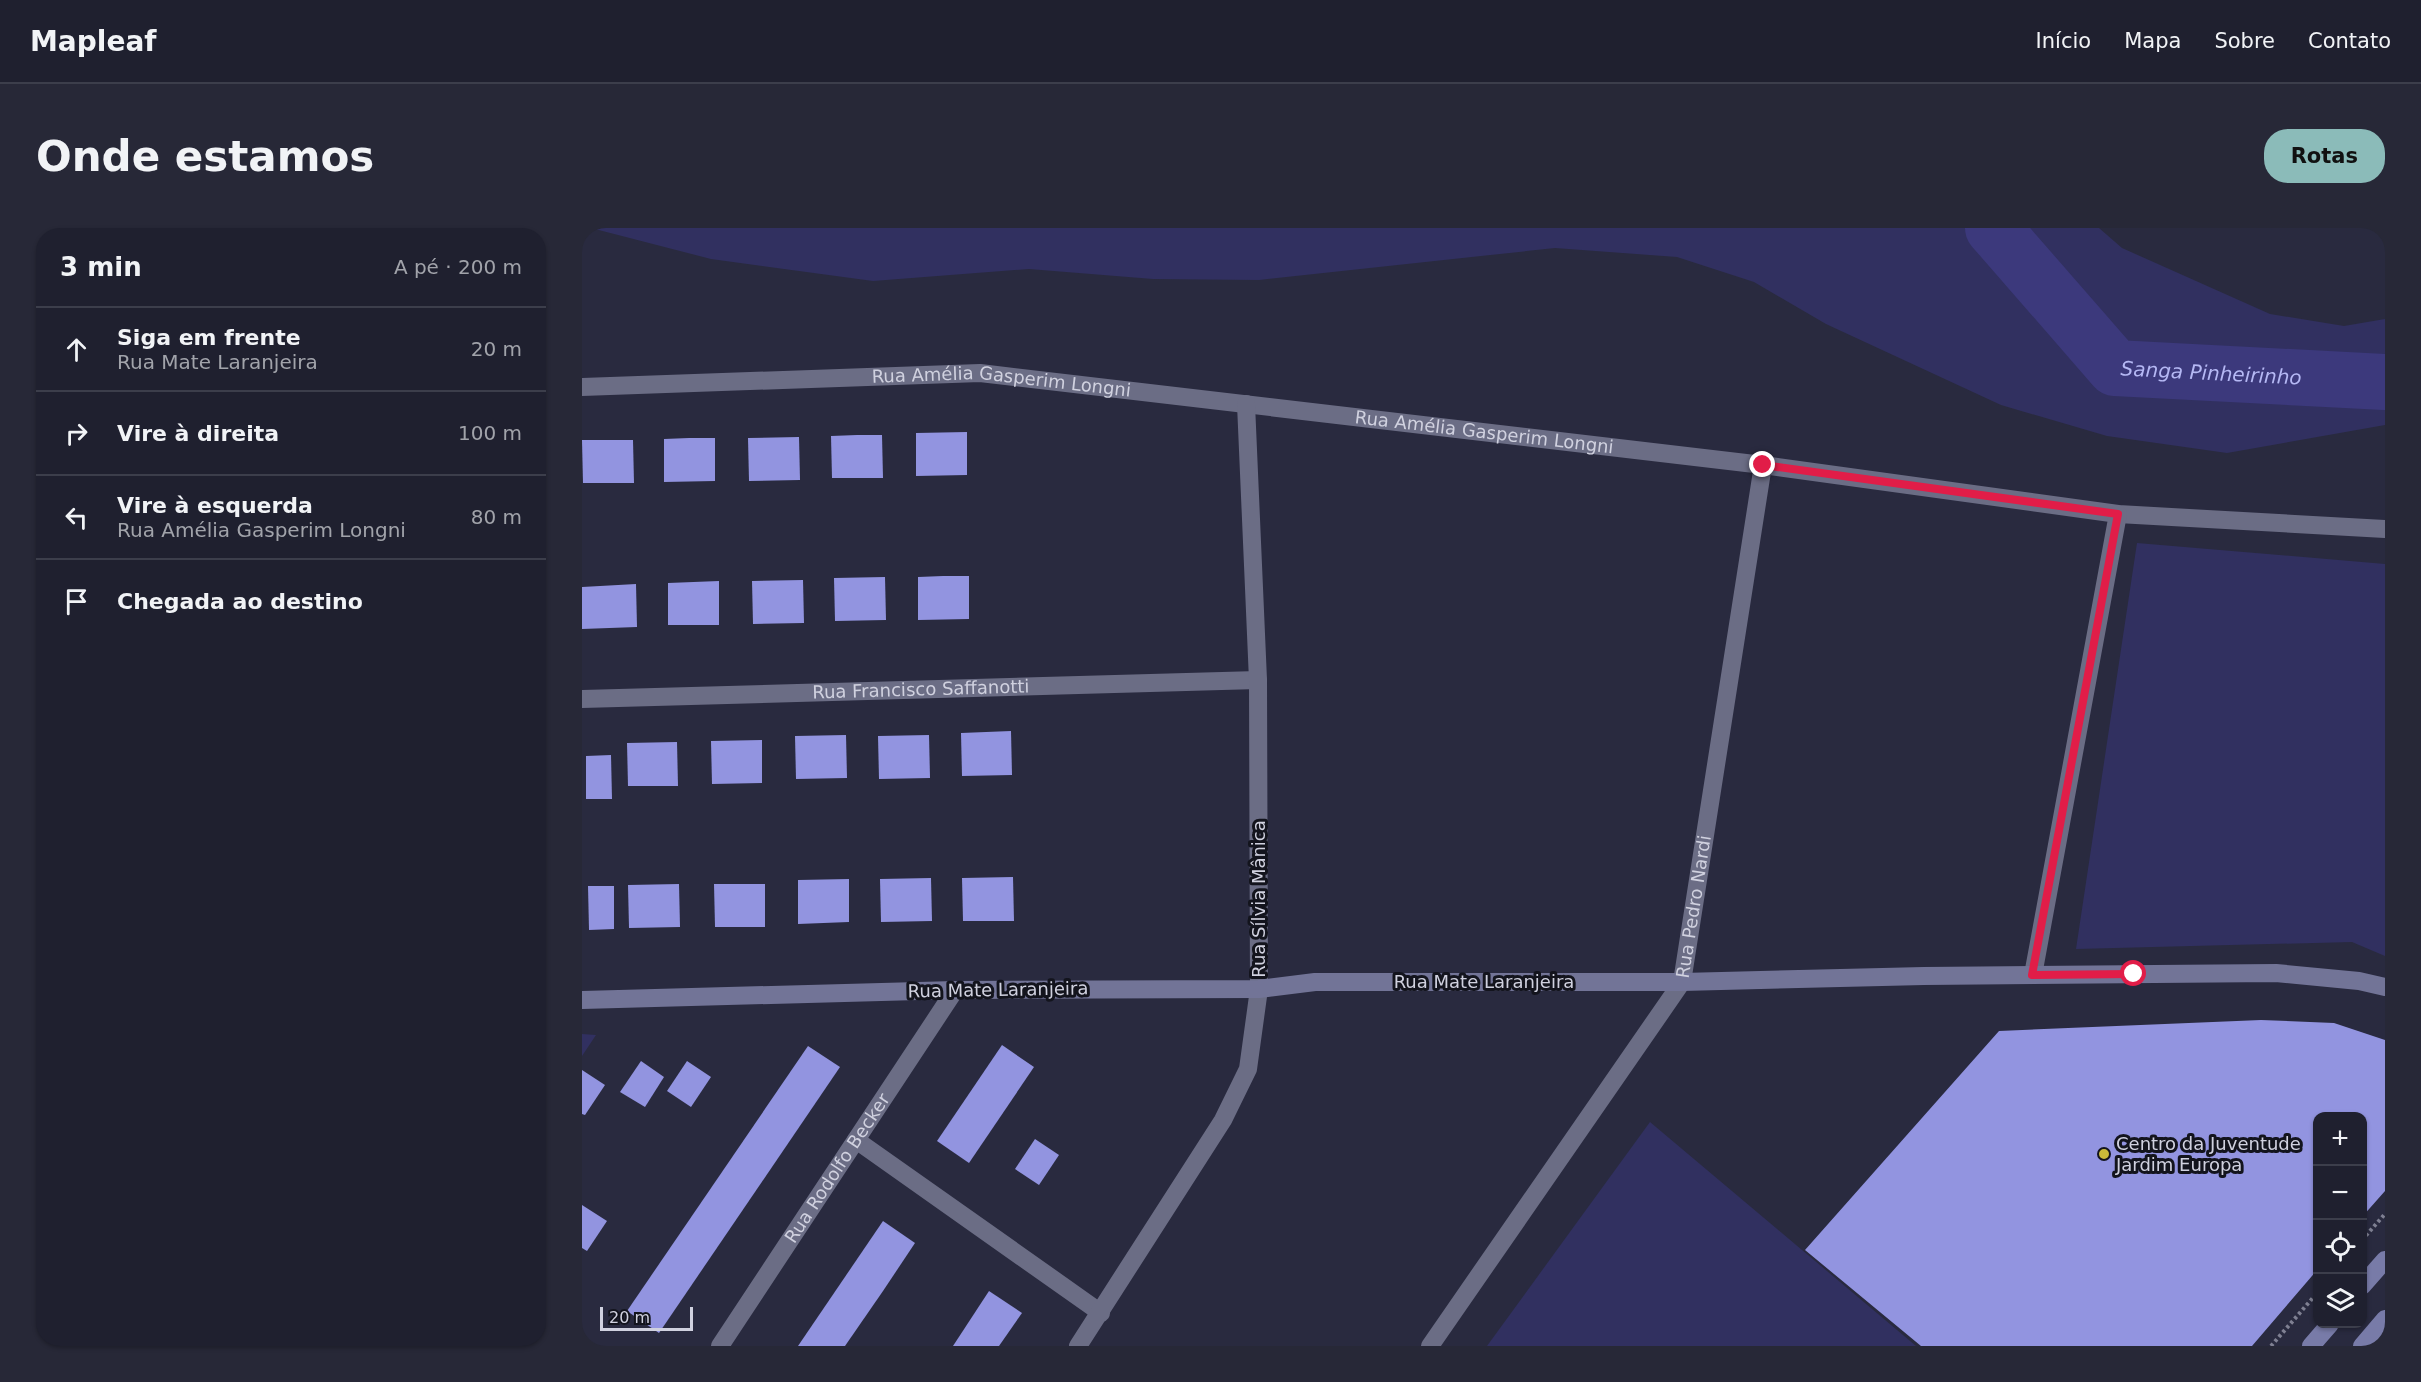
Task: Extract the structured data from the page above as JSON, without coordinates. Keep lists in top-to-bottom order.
{
  "streets": {
    "street": [
      "Rua Amélia Gasperim Longni",
      "Rua Francisco Saffanotti",
      "Rua Sílvia Mânica",
      "Rua Pedro Nardi",
      "Rua Mate Laranjeira",
      "Rua Rodolfo Becker"
    ]
  },
  "crossings": [
    ["Rua Amélia Gasperim Longni", "Rua Sílvia Mânica"],
    ["Rua Amélia Gasperim Longni", "Rua Pedro Nardi"],
    ["Rua Francisco Saffanotti", "Rua Sílvia Mânica"],
    ["Rua Sílvia Mânica", "Rua Mate Laranjeira"],
    ["Rua Pedro Nardi", "Rua Mate Laranjeira"],
    ["Rua Mate Laranjeira", "Rua Rodolfo Becker"]
  ],
  "water": ["Sanga Pinheirinho"],
  "places": ["Centro da Juventude Jardim Europa"],
  "scale_bar": "20 m",
  "page": {
    "header": "Mapleaf",
    "nav": [
      "Início",
      "Mapa",
      "Sobre",
      "Contato"
    ],
    "buttons": "Rotas",
    "title": "Onde estamos",
    "heading": ["3 min", "A pé · 200 m"],
    "list": [
      ["Siga em frente", "Rua Mate Laranjeira", "20 m"],
      ["Vire à direita", "100 m"],
      ["Vire à esquerda", "Rua Amélia Gasperim Longni", "80 m"],
      "Chegada ao destino"
    ],
    "map_buttons": ["+", "−"],
    "scale": "20 m"
  }
}
